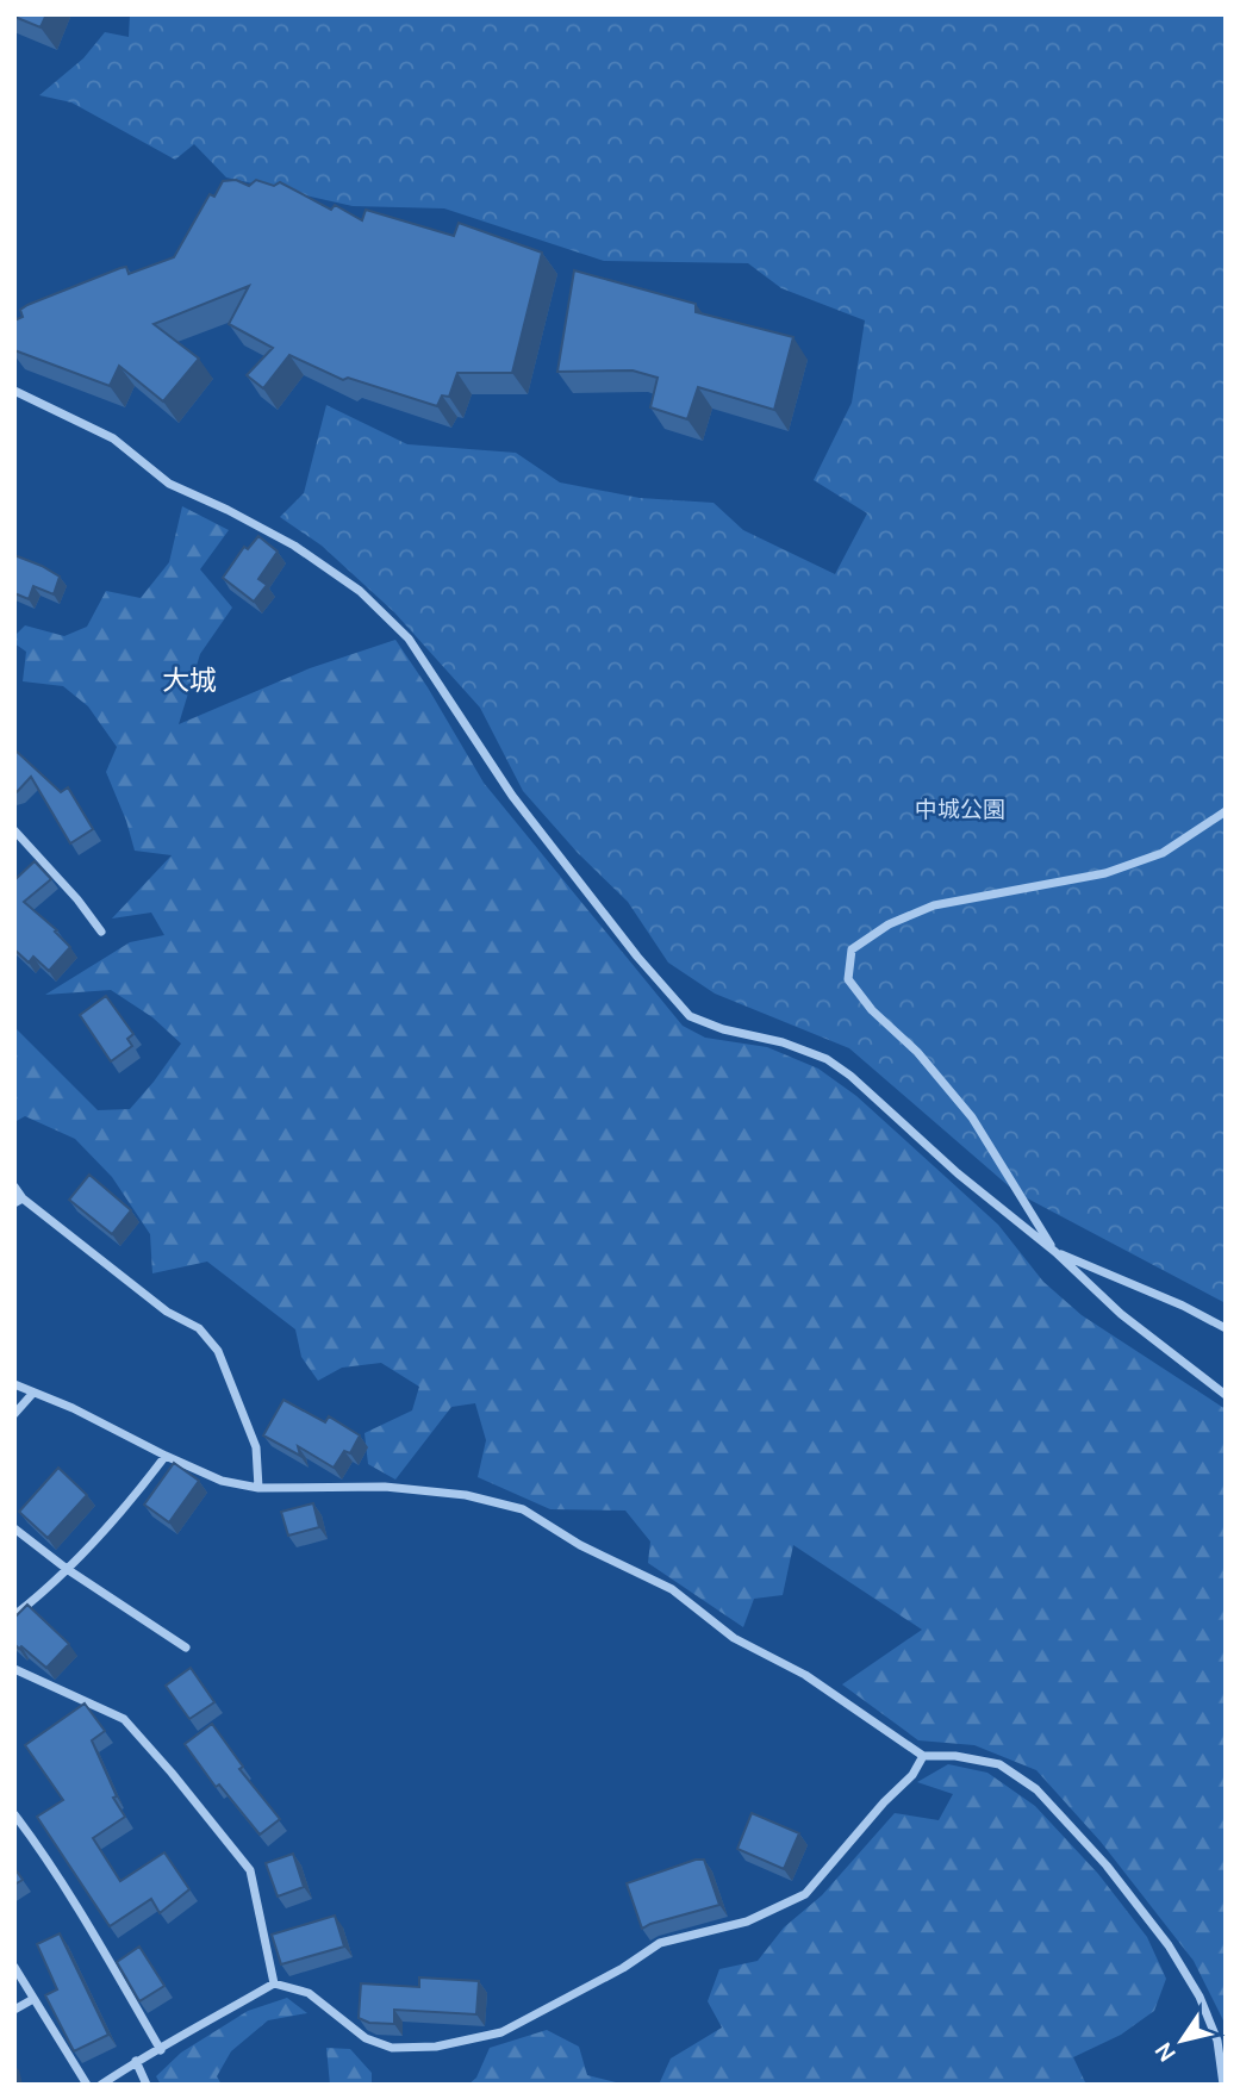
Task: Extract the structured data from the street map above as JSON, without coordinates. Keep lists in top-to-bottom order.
{
  "districts": ["大城"],
  "parks": ["中城公園"],
  "north": "bottom left"
}
